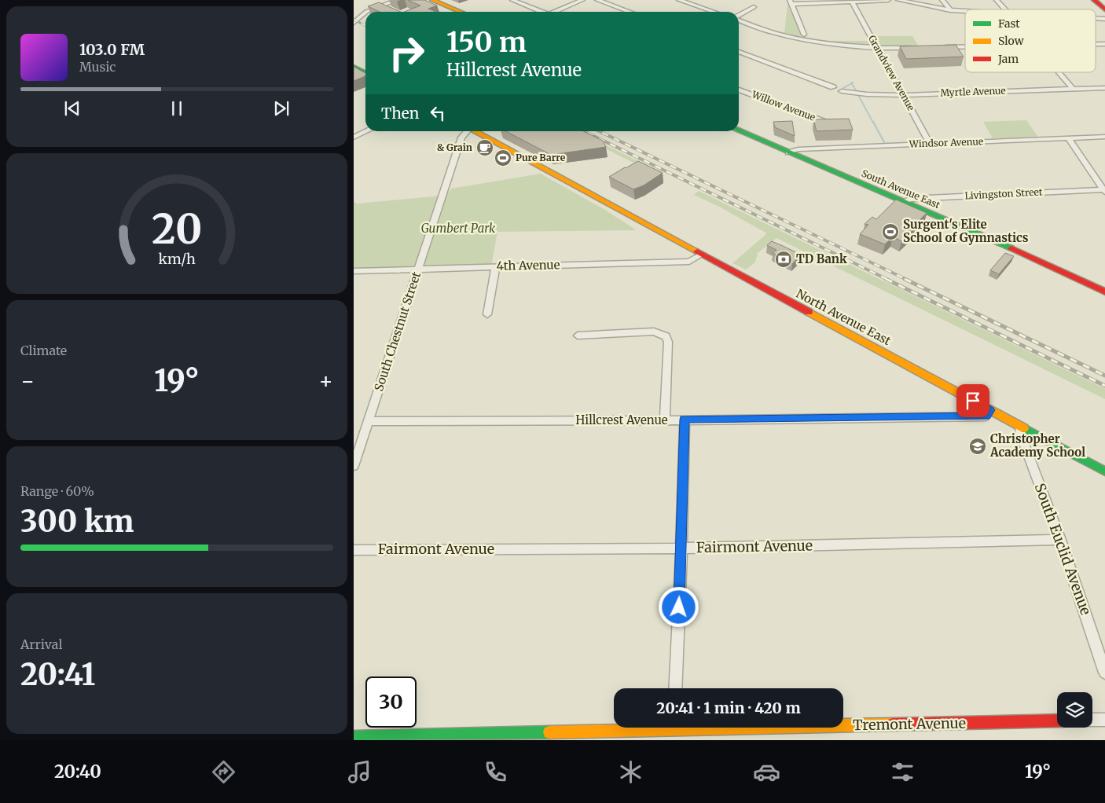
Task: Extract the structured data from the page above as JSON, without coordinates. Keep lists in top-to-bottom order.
{
  "streets": {
    "main road": ["South Avenue East", "North Avenue East", "Tremont Avenue"],
    "street": [
      "Grandview Avenue",
      "Myrtle Avenue",
      "Willow Avenue",
      "Windsor Avenue",
      "Livingston Street",
      "4th Avenue",
      "South Chestnut Street",
      "Hillcrest Avenue",
      "Fairmont Avenue",
      "South Euclid Avenue"
    ]
  },
  "crossings": [
    ["Grandview Avenue", "Myrtle Avenue"],
    ["Grandview Avenue", "Windsor Avenue"],
    ["Windsor Avenue", "South Avenue East"],
    ["South Avenue East", "Livingston Street"],
    ["4th Avenue", "North Avenue East"],
    ["4th Avenue", "South Chestnut Street"],
    ["North Avenue East", "Hillcrest Avenue"],
    ["North Avenue East", "South Euclid Avenue"],
    ["South Chestnut Street", "Hillcrest Avenue"],
    ["Fairmont Avenue", "South Euclid Avenue"]
  ],
  "parks": ["Gumbert Park"],
  "places": {
    "cafe": ["& Grain"],
    "sports": ["Pure Barre", "Surgent's Elite School of Gymnastics"],
    "bank": ["TD Bank"],
    "school or university": ["Christopher Academy School"]
  },
  "legend": ["Fast", "Slow", "Jam"],
  "page": {
    "turn": ["150 m", "Hillcrest Avenue"],
    "song": ["103.0 FM", "Music"],
    "then": "Then",
    "tile": [
      "Climate",
      ["Range · 60%", "300 km"],
      ["Arrival", "20:41"]
    ],
    "heat": ["−", "19°", "+"],
    "limit": "30",
    "trip": "20:41 · 1 min · 420 m",
    "tabs": ["20:40", "19°"],
    "gauge": ["20", "km/h"]
  }
}
